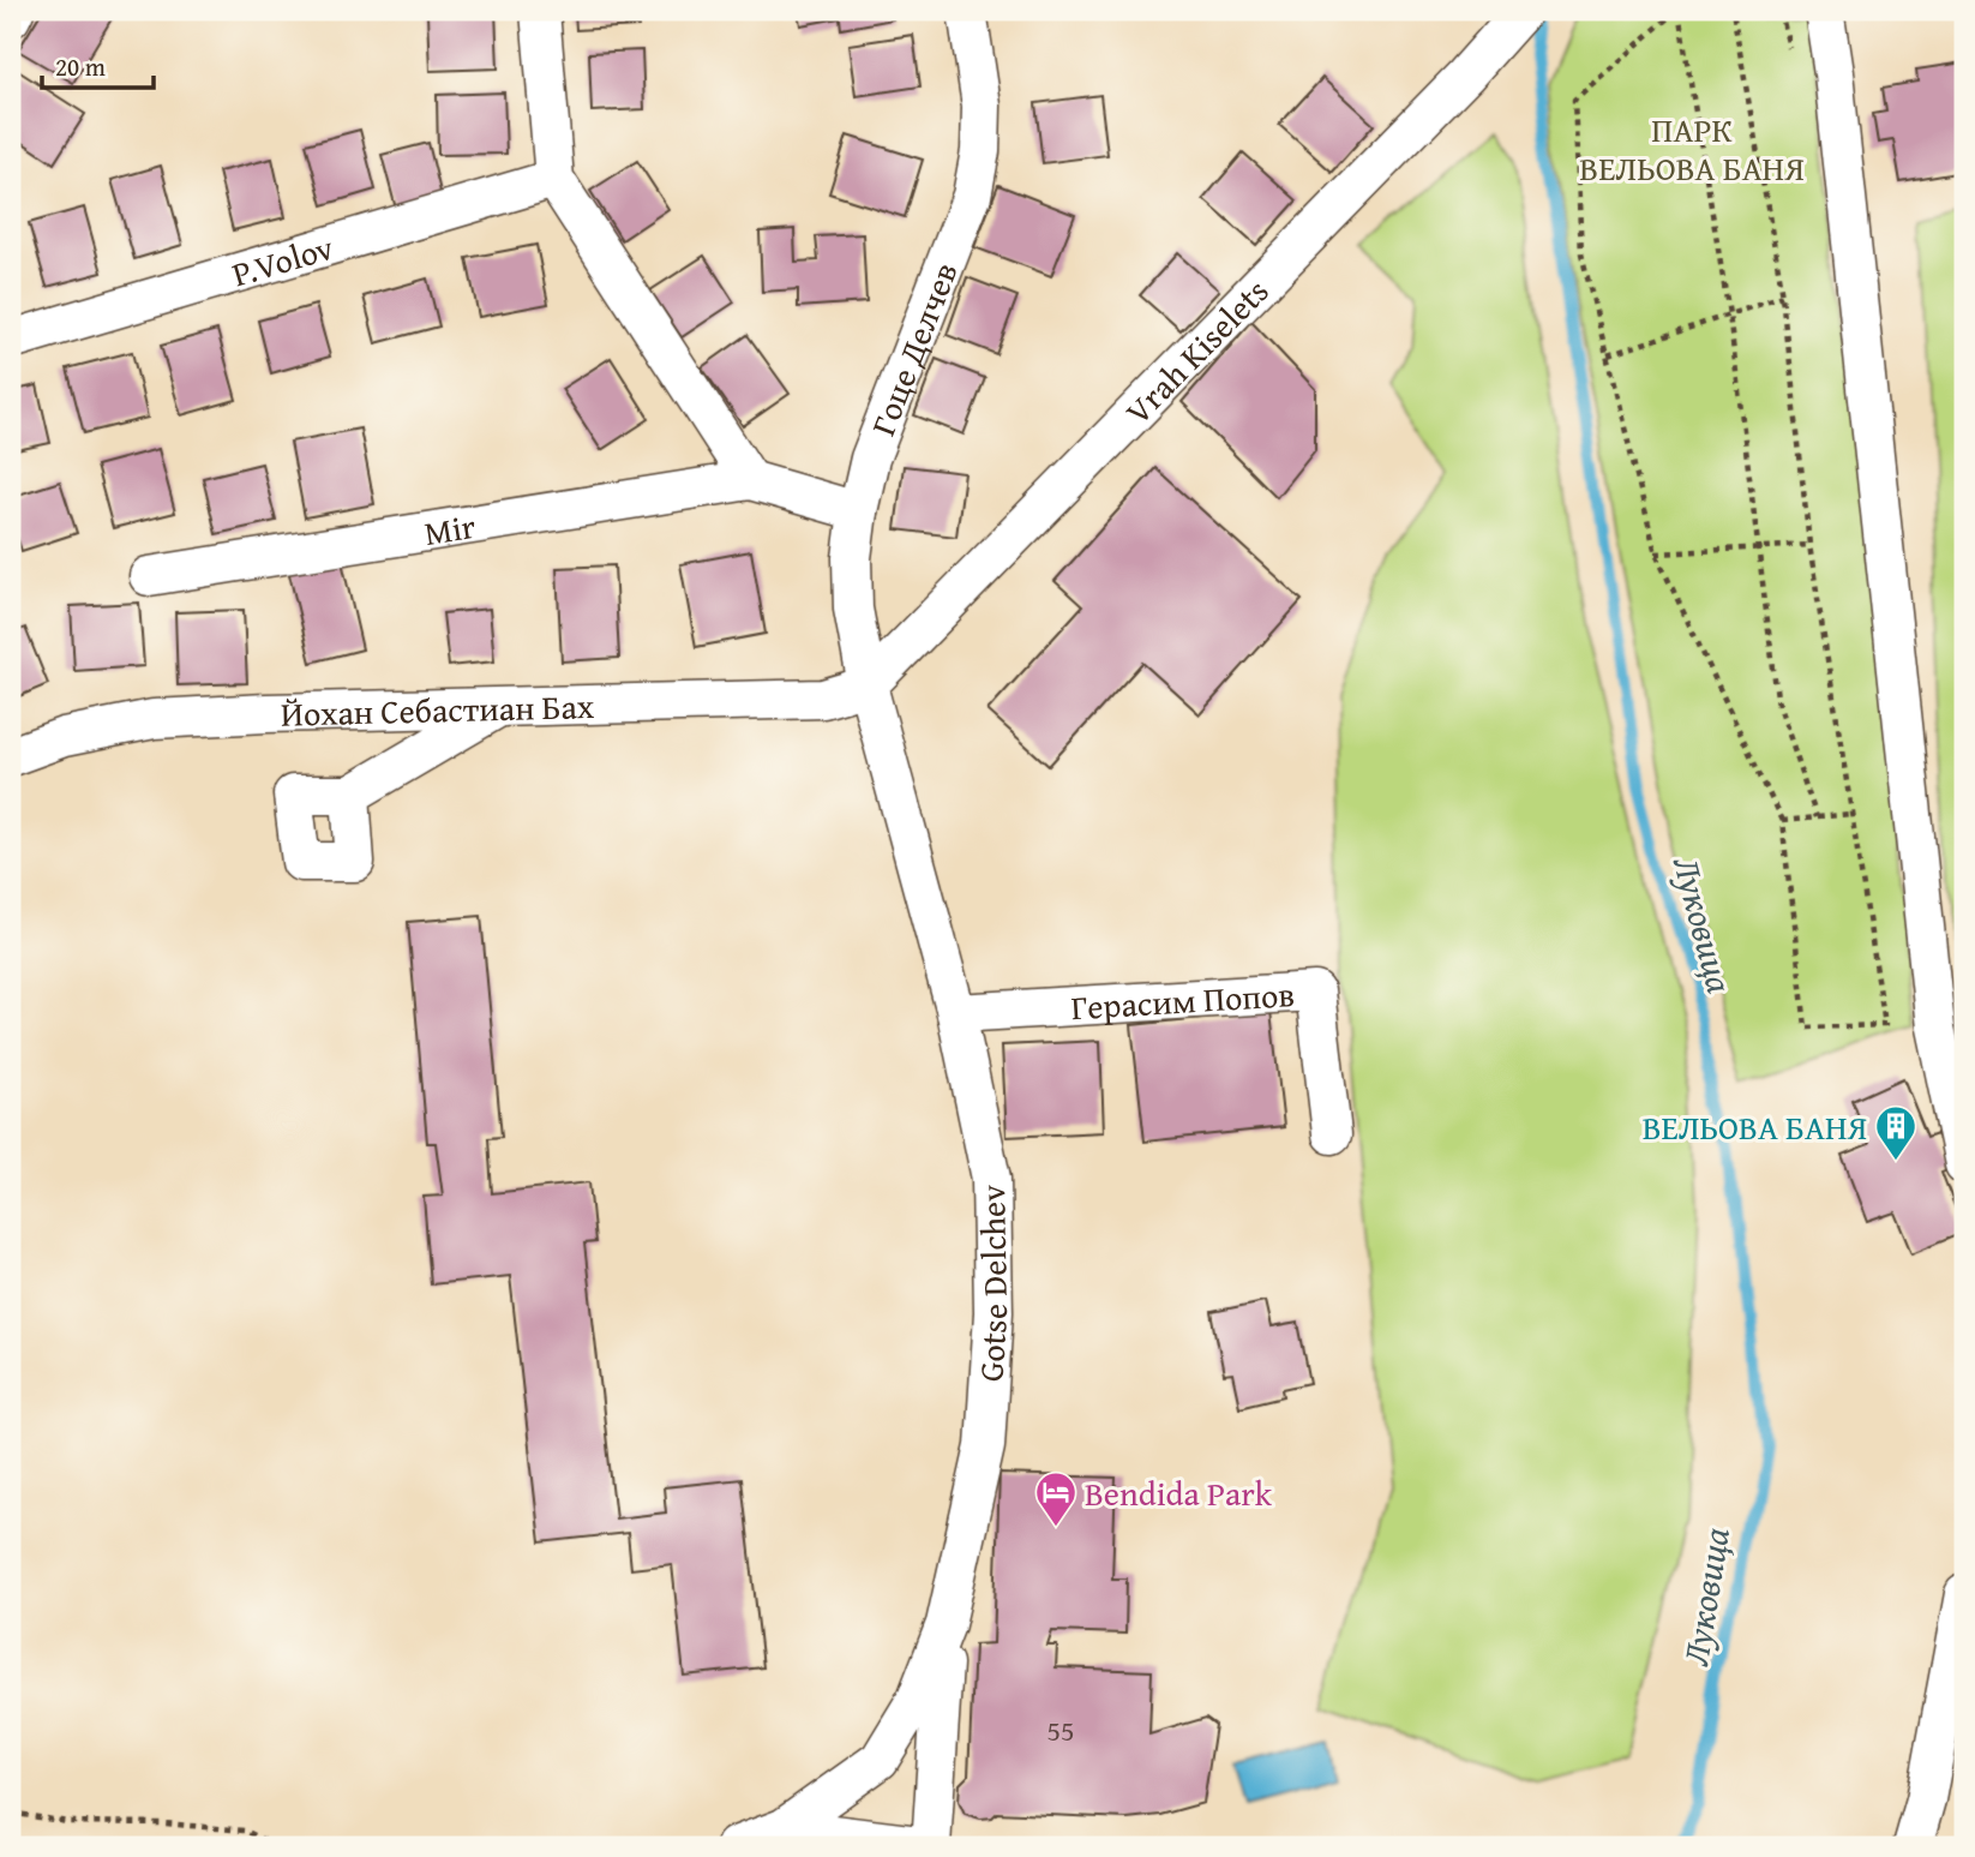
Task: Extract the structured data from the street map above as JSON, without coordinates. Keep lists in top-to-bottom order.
{
  "streets": {
    "street": [
      "P.Volov",
      "Гоце Делчев",
      "Vrah Kiselets",
      "Mir",
      "Йохан Себастиан Бах",
      "Герасим Попов",
      "Gotse Delchev"
    ]
  },
  "crossings": [
    ["Гоце Делчев", "Vrah Kiselets"],
    ["Гоце Делчев", "Mir"],
    ["Гоце Делчев", "Йохан Себастиан Бах"],
    ["Гоце Делчев", "Gotse Delchev"],
    ["Vrah Kiselets", "Йохан Себастиан Бах"],
    ["Vrah Kiselets", "Gotse Delchev"],
    ["Йохан Себастиан Бах", "Gotse Delchev"],
    ["Герасим Попов", "Gotse Delchev"]
  ],
  "water": ["Луковица"],
  "parks": ["ПАРК ВЕЛЬОВА БАНЯ"],
  "places": {
    "building": ["ВЕЛЬОВА БАНЯ"],
    "hotel": ["Bendida Park"]
  },
  "house_numbers": ["55"],
  "scale_bar": "20 m"
}
